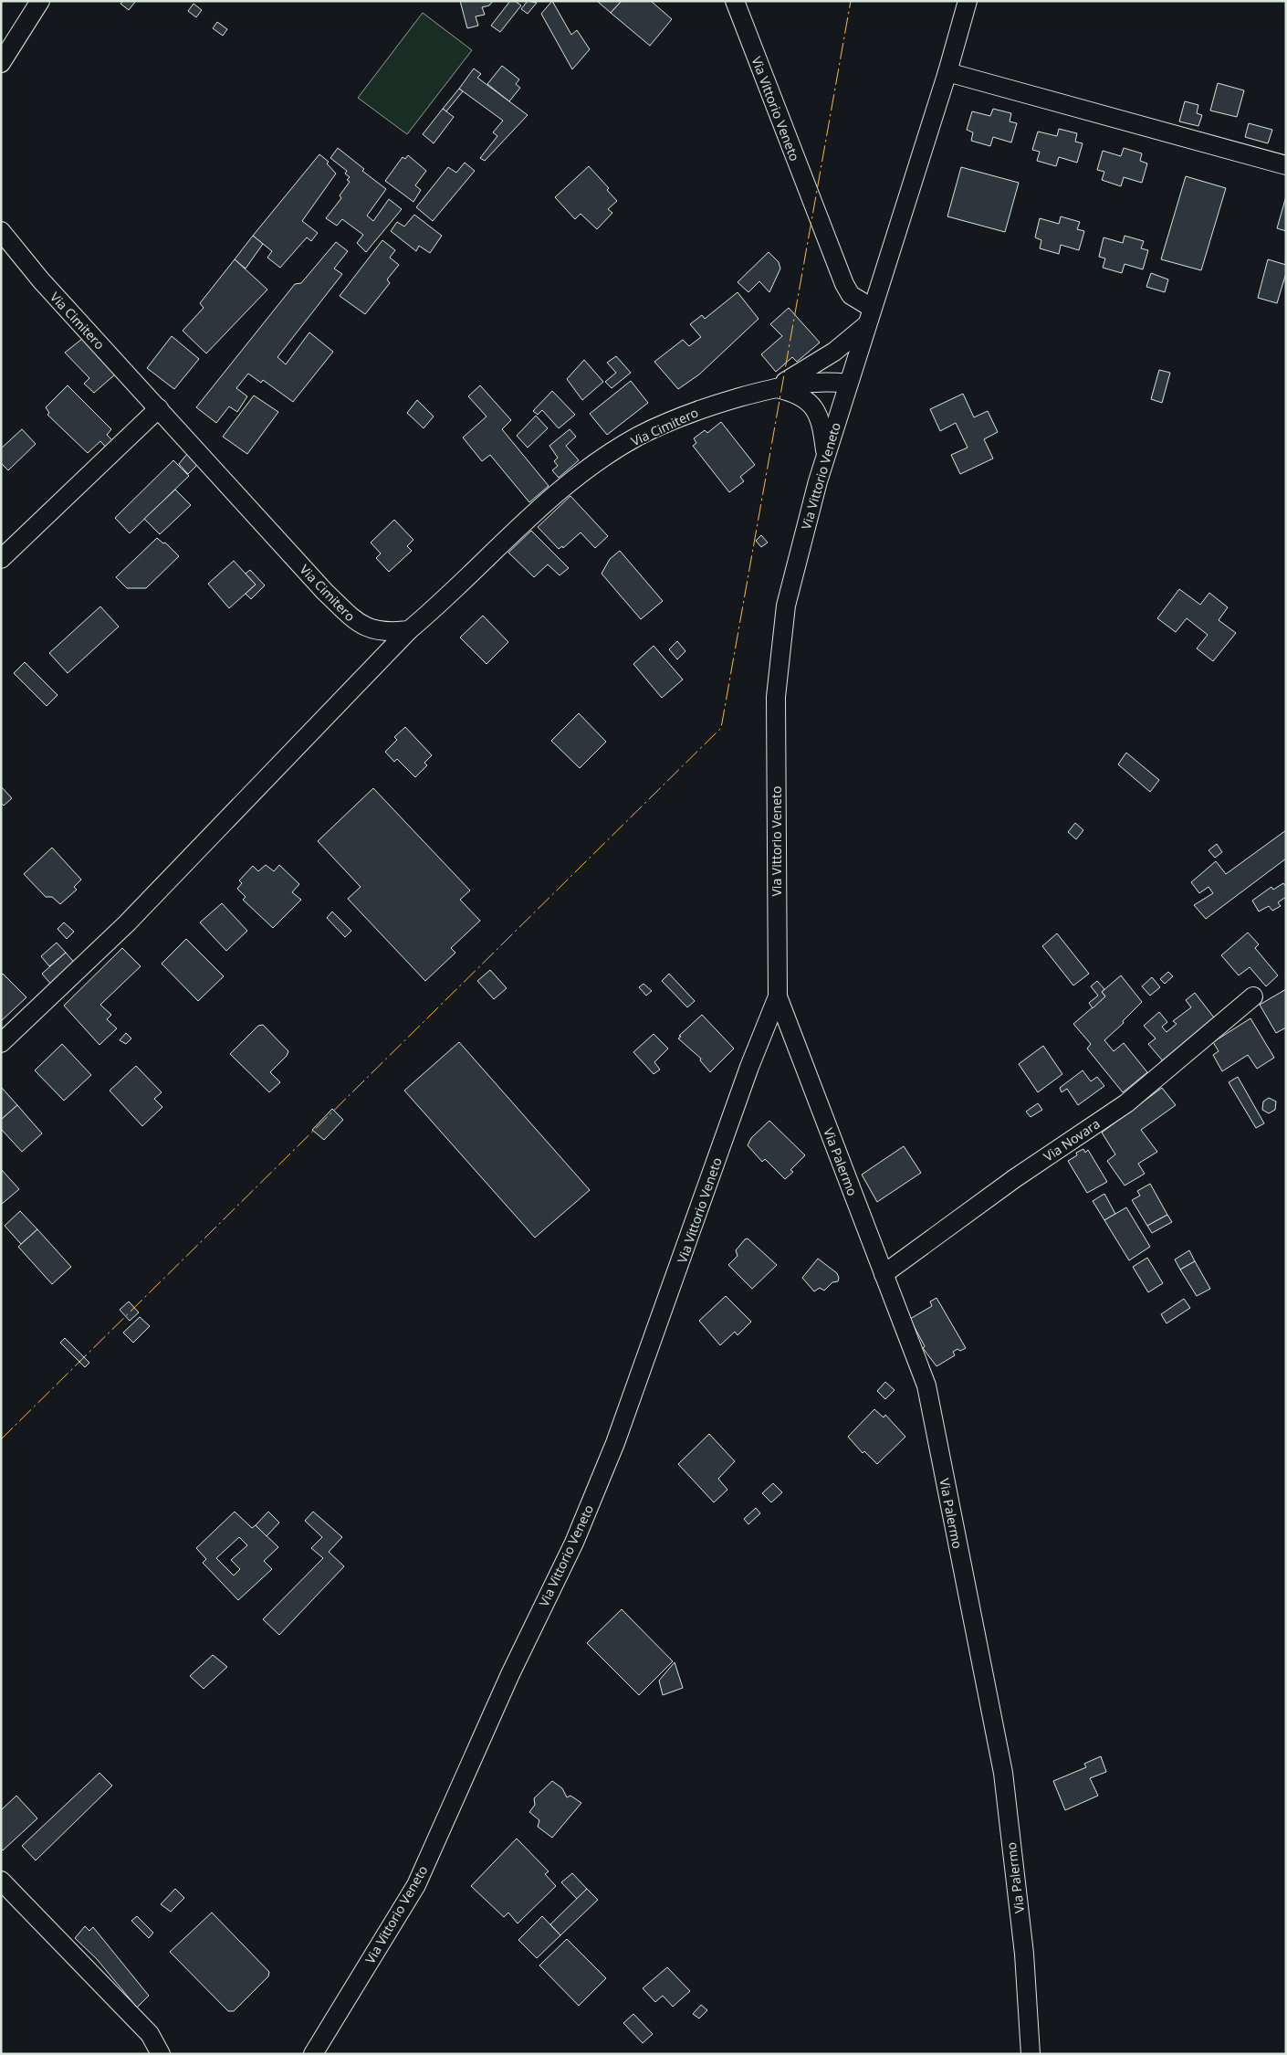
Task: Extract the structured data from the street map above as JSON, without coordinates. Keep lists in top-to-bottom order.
{
  "streets": {
    "street": [
      "Via Vittorio Veneto",
      "Via Cimitero",
      "Via Novara",
      "Via Palermo"
    ]
  },
  "crossings": [
    ["Via Vittorio Veneto", "Via Cimitero"],
    ["Via Vittorio Veneto", "Via Palermo"],
    ["Via Novara", "Via Palermo"]
  ]
}
